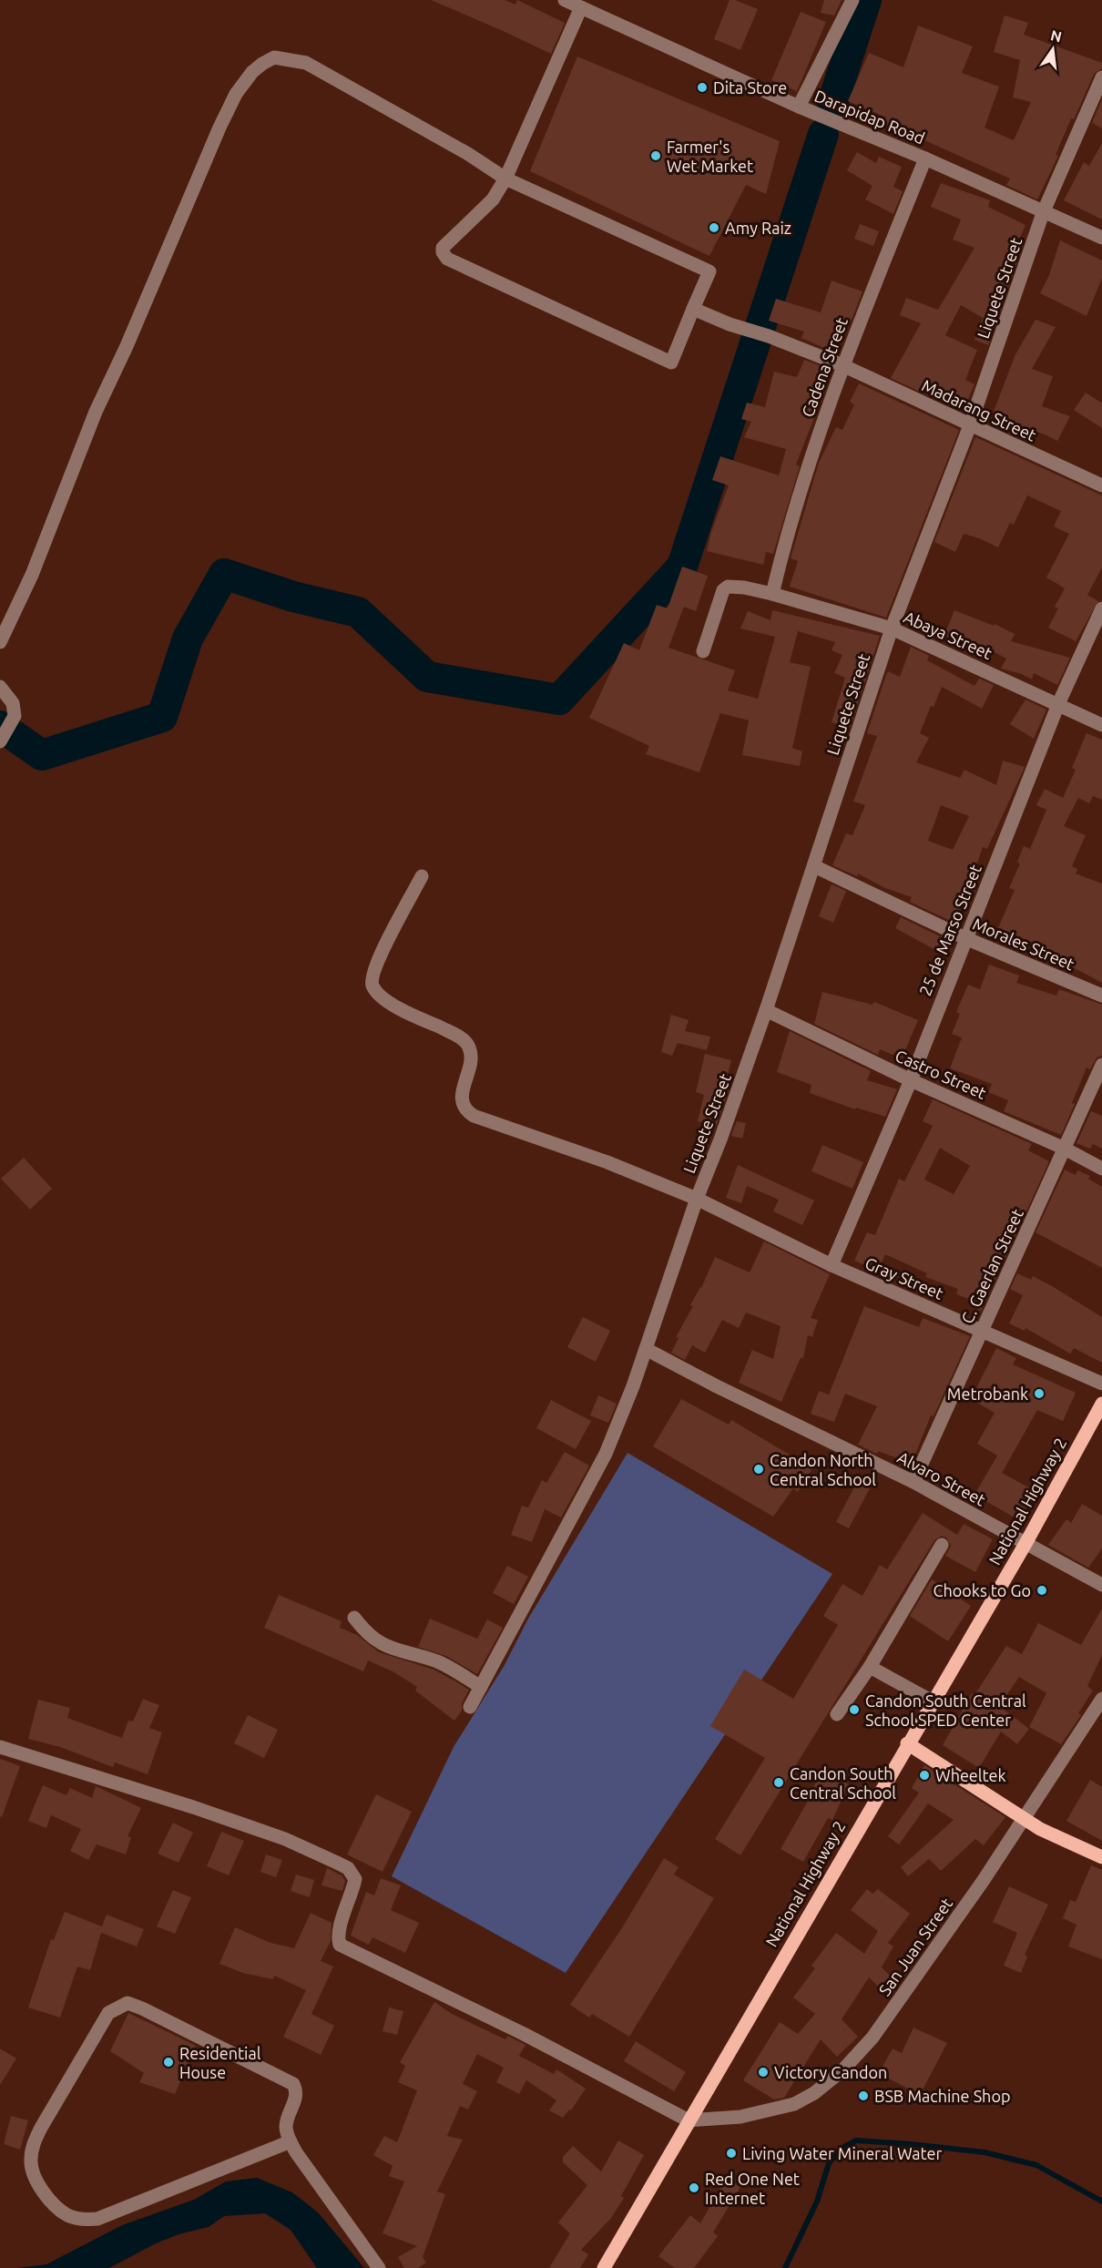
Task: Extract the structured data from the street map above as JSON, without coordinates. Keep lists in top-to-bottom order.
{
  "streets": {
    "main road": ["National Highway 2"],
    "street": [
      "Darapidap Road",
      "Liquete Street",
      "Cadena Street",
      "Madarang Street",
      "Abaya Street",
      "25 de Marso Street",
      "Morales Street",
      "Castro Street",
      "C. Gaerlan Street",
      "Gray Street",
      "Alvaro Street",
      "San Juan Street"
    ]
  },
  "crossings": [
    ["Darapidap Road", "Liquete Street"],
    ["Darapidap Road", "Cadena Street"],
    ["Liquete Street", "Madarang Street"],
    ["Liquete Street", "Abaya Street"],
    ["Liquete Street", "Morales Street"],
    ["Liquete Street", "Castro Street"],
    ["Liquete Street", "Gray Street"],
    ["Liquete Street", "Alvaro Street"],
    ["Cadena Street", "Madarang Street"],
    ["Cadena Street", "Abaya Street"],
    ["Abaya Street", "25 de Marso Street"],
    ["25 de Marso Street", "Morales Street"],
    ["25 de Marso Street", "Castro Street"],
    ["25 de Marso Street", "Gray Street"],
    ["Castro Street", "C. Gaerlan Street"],
    ["C. Gaerlan Street", "Gray Street"],
    ["C. Gaerlan Street", "Alvaro Street"],
    ["Alvaro Street", "National Highway 2"],
    ["National Highway 2", "San Juan Street"]
  ],
  "places": [
    "Dita Store",
    "Farmer's Wet Market",
    "Amy Raiz",
    "Metrobank",
    "Candon North Central School",
    "Chooks to Go",
    "Candon South Central School SPED Center",
    "Wheeltek",
    "Candon South Central School",
    "Residential House",
    "Victory Candon",
    "BSB Machine Shop",
    "Living Water Mineral Water",
    "Red One Net Internet"
  ],
  "north": "top"
}
